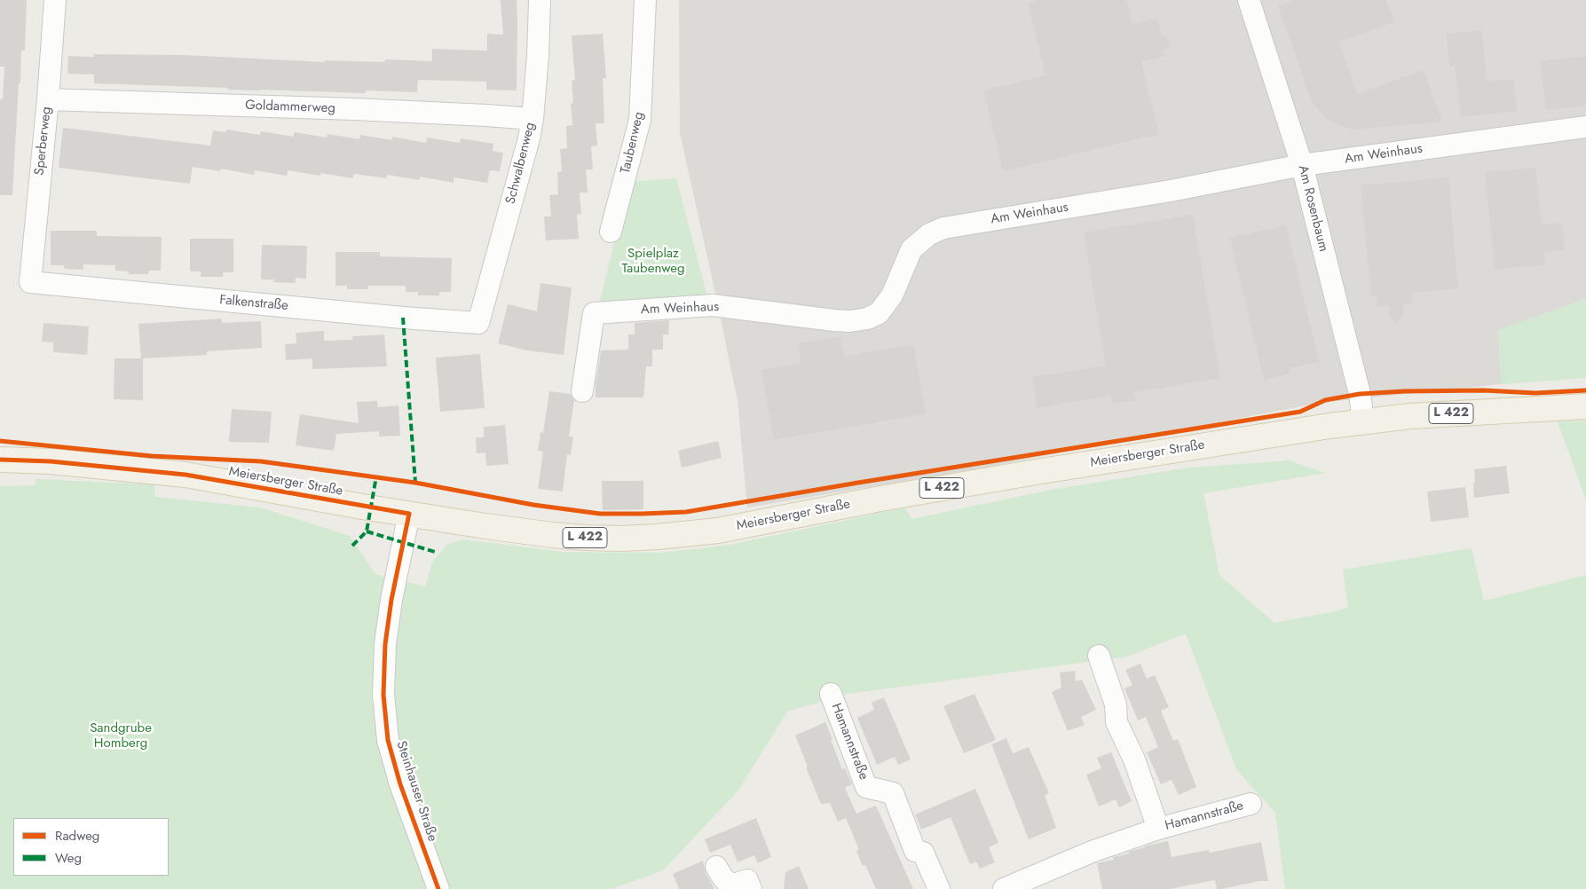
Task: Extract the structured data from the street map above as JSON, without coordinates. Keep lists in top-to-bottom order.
{
  "streets": {
    "main road": ["L 422", "Meiersberger Straße"],
    "street": [
      "Goldammerweg",
      "Sperberweg",
      "Taubenweg",
      "Am Weinhaus",
      "Schwalbenweg",
      "Am Rosenbaum",
      "Falkenstraße",
      "Hamannstraße",
      "Steinhauser Straße"
    ]
  },
  "crossings": [
    ["Goldammerweg", "Sperberweg"],
    ["Goldammerweg", "Schwalbenweg"],
    ["Sperberweg", "Falkenstraße"],
    ["Am Weinhaus", "Am Rosenbaum"],
    ["Schwalbenweg", "Falkenstraße"],
    ["Am Rosenbaum", "Meiersberger Straße"],
    ["Meiersberger Straße", "Steinhauser Straße"]
  ],
  "parks": ["Spielplaz Taubenweg", "Sandgrube Homberg"],
  "legend": ["Radweg", "Weg"]
}
